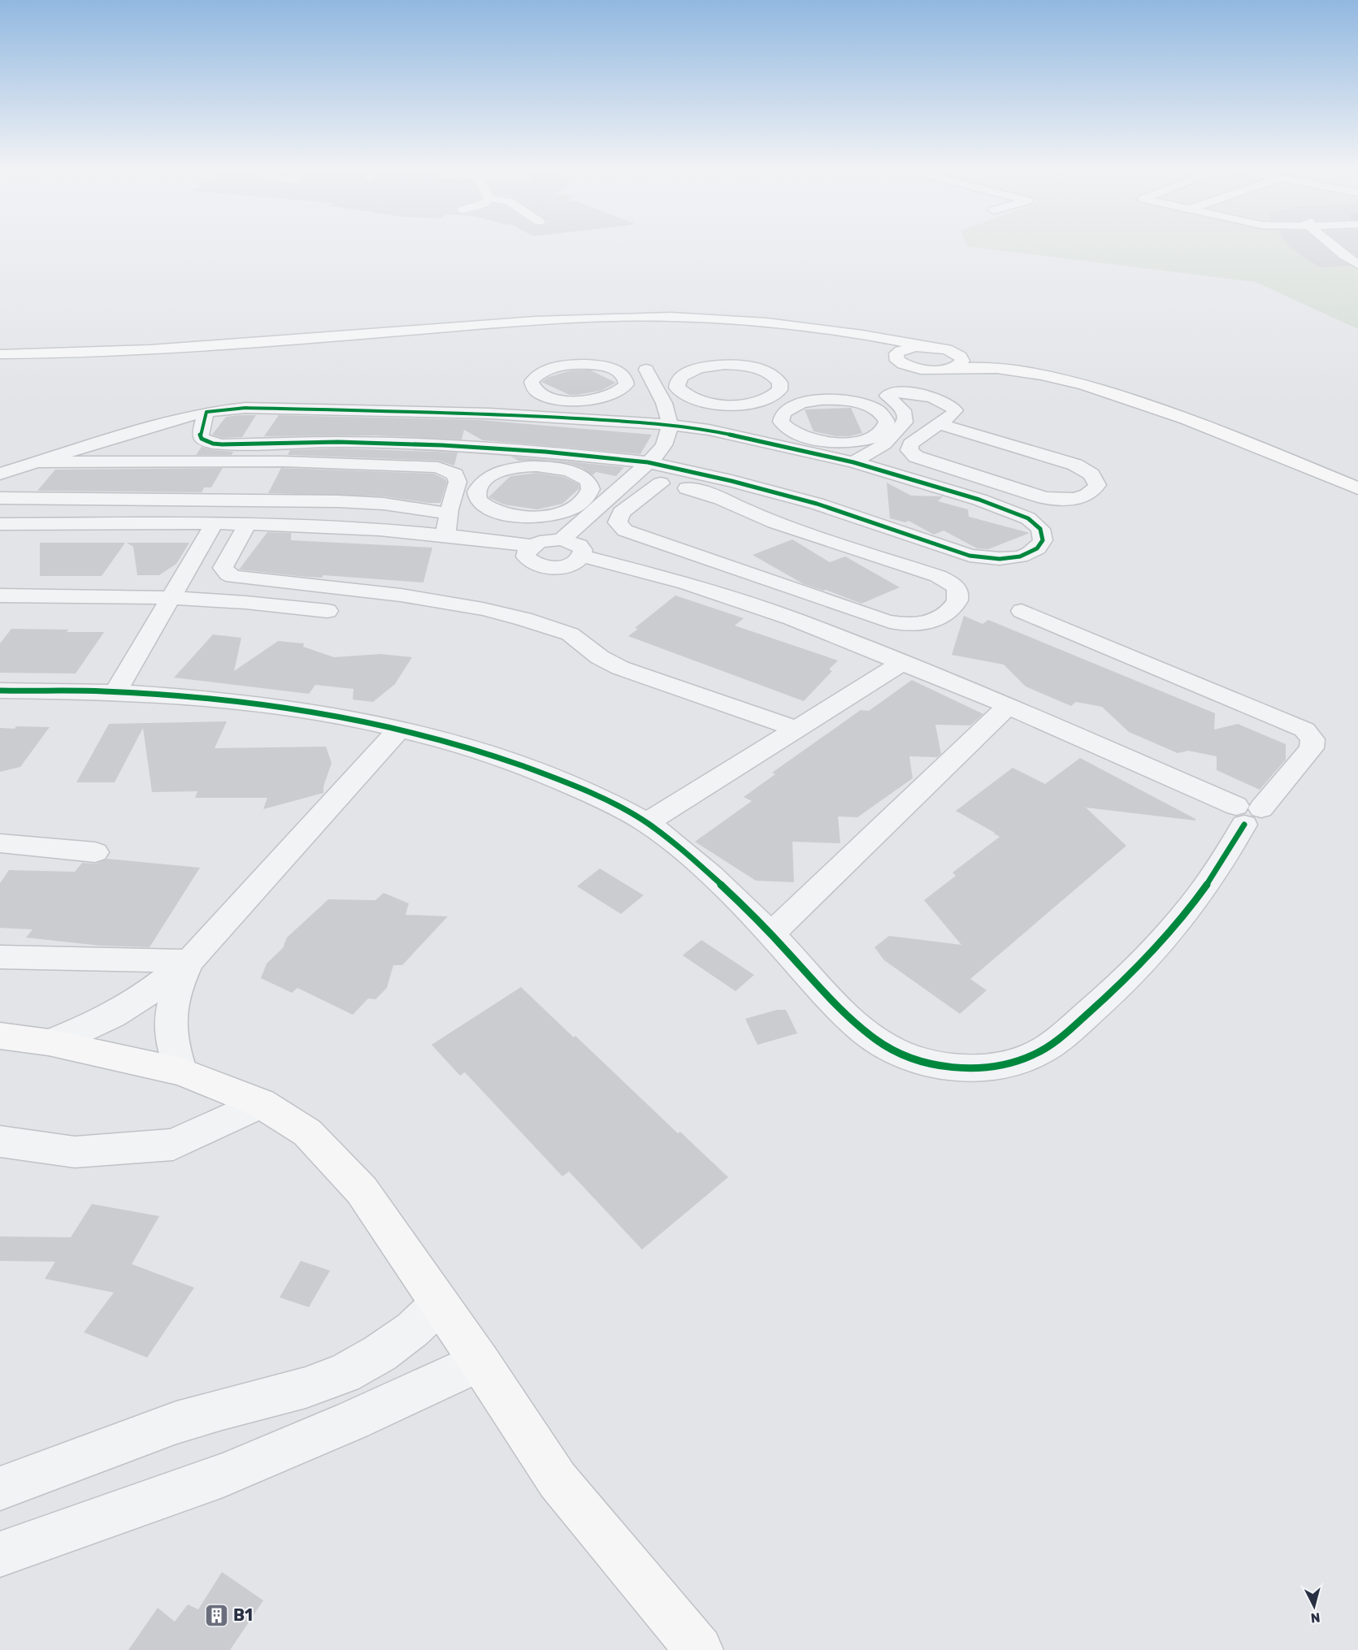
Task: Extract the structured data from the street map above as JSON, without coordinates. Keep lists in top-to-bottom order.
{
  "places": {
    "building": ["B1"]
  },
  "north": "bottom"
}
